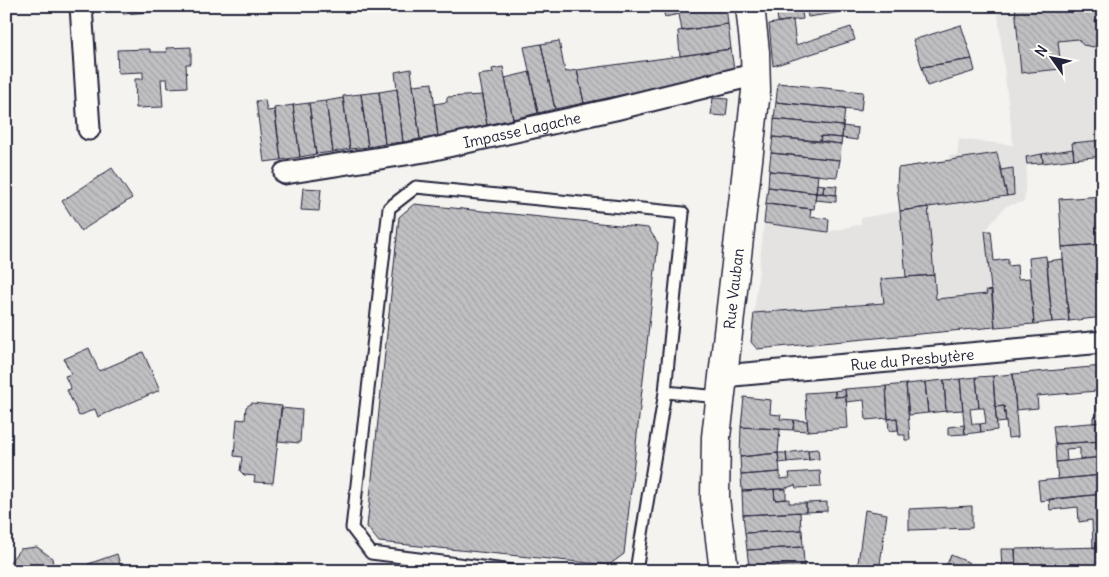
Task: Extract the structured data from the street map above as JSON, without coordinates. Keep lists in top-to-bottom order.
{
  "streets": {
    "street": ["Impasse Lagache", "Rue Vauban", "Rue du Presbytère"]
  },
  "crossings": [
    ["Impasse Lagache", "Rue Vauban"],
    ["Rue Vauban", "Rue du Presbytère"]
  ],
  "north": "top left"
}
